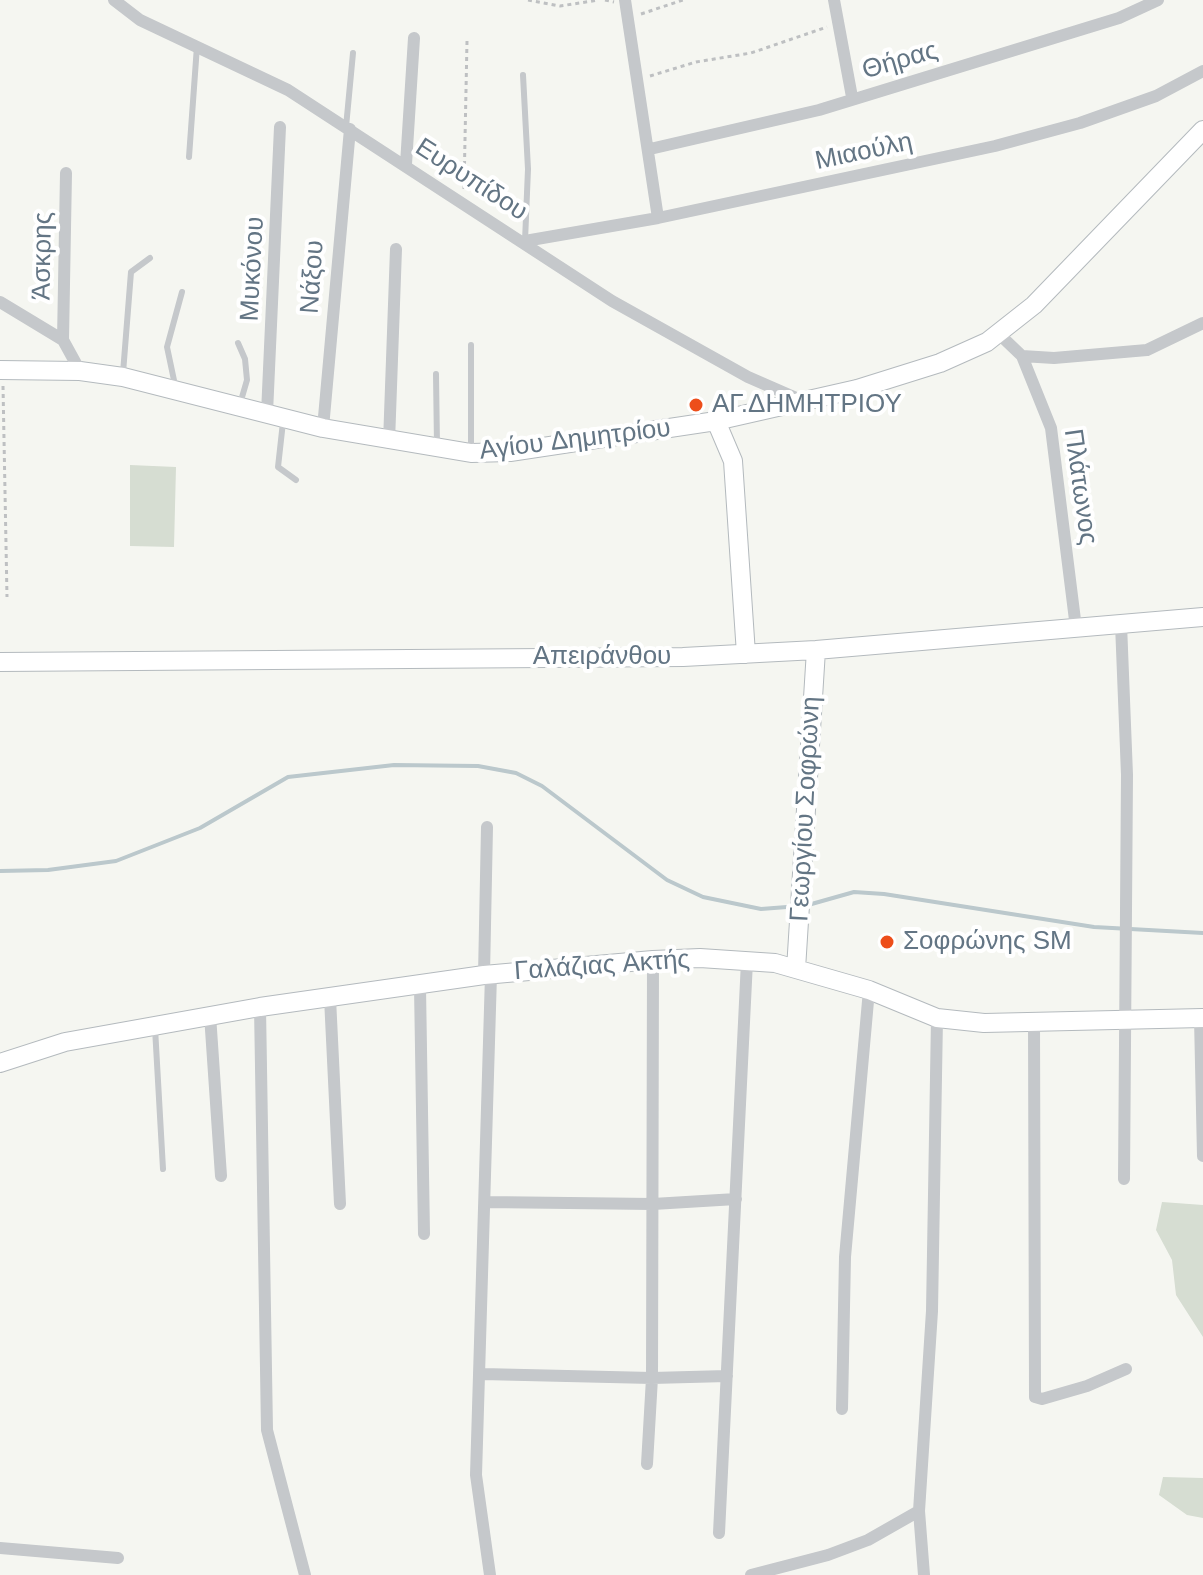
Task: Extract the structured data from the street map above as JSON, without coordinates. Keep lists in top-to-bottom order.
{
  "streets": {
    "street": [
      "Θήρας",
      "Μιαούλη",
      "Ευρυπίδου",
      "Άσκρης",
      "Μυκόνου",
      "Νάξου",
      "Αγίου Δημητρίου",
      "Πλάτωνος",
      "Απειράνθου",
      "Γεωργίου Σοφρώνη",
      "Γαλάζιας Ακτής"
    ]
  },
  "crossings": [
    ["Μιαούλη", "Ευρυπίδου"],
    ["Ευρυπίδου", "Νάξου"],
    ["Ευρυπίδου", "Αγίου Δημητρίου"],
    ["Μυκόνου", "Αγίου Δημητρίου"],
    ["Νάξου", "Αγίου Δημητρίου"],
    ["Πλάτωνος", "Απειράνθου"],
    ["Απειράνθου", "Γεωργίου Σοφρώνη"],
    ["Γεωργίου Σοφρώνη", "Γαλάζιας Ακτής"]
  ],
  "places": ["ΑΓ.ΔΗΜΗΤΡΙΟΥ", "Σοφρώνης SM"]
}
